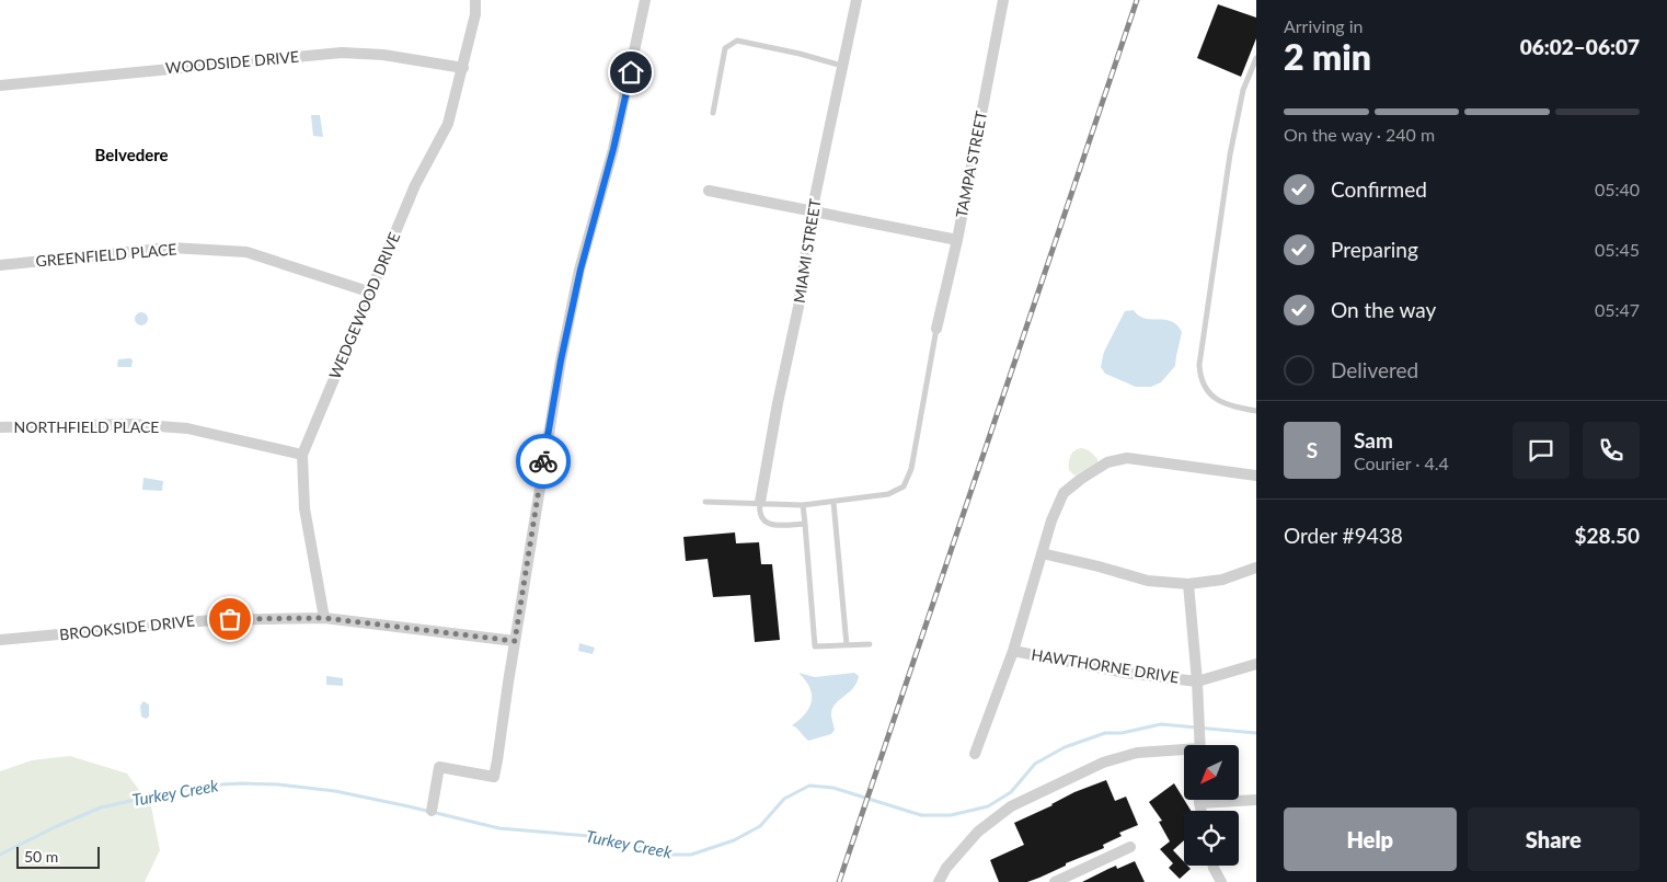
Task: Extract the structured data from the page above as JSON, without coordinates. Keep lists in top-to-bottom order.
{
  "streets": {
    "street": [
      "WOODSIDE DRIVE",
      "TAMPA STREET",
      "MIAMI STREET",
      "GREENFIELD PLACE",
      "WEDGEWOOD DRIVE",
      "NORTHFIELD PLACE",
      "BROOKSIDE DRIVE",
      "HAWTHORNE DRIVE"
    ]
  },
  "crossings": [
    ["WOODSIDE DRIVE", "WEDGEWOOD DRIVE"],
    ["GREENFIELD PLACE", "WEDGEWOOD DRIVE"],
    ["WEDGEWOOD DRIVE", "NORTHFIELD PLACE"],
    ["WEDGEWOOD DRIVE", "BROOKSIDE DRIVE"]
  ],
  "districts": ["Belvedere"],
  "water": ["Turkey Creek"],
  "scale_bar": "50 m",
  "north": "bottom left",
  "page": {
    "heading": ["2 min", "Arriving in", "06:02–06:07"],
    "panel": [
      "Sam",
      "Courier · 4.4",
      "Order #9438",
      "$28.50"
    ],
    "bar": "On the way · 240 m",
    "list": [
      ["Confirmed", "05:40"],
      ["Preparing", "05:45"],
      ["On the way", "05:47"],
      "Delivered"
    ],
    "round": "S",
    "buttons": ["Help", "Share"],
    "scale": "50 m"
  }
}
